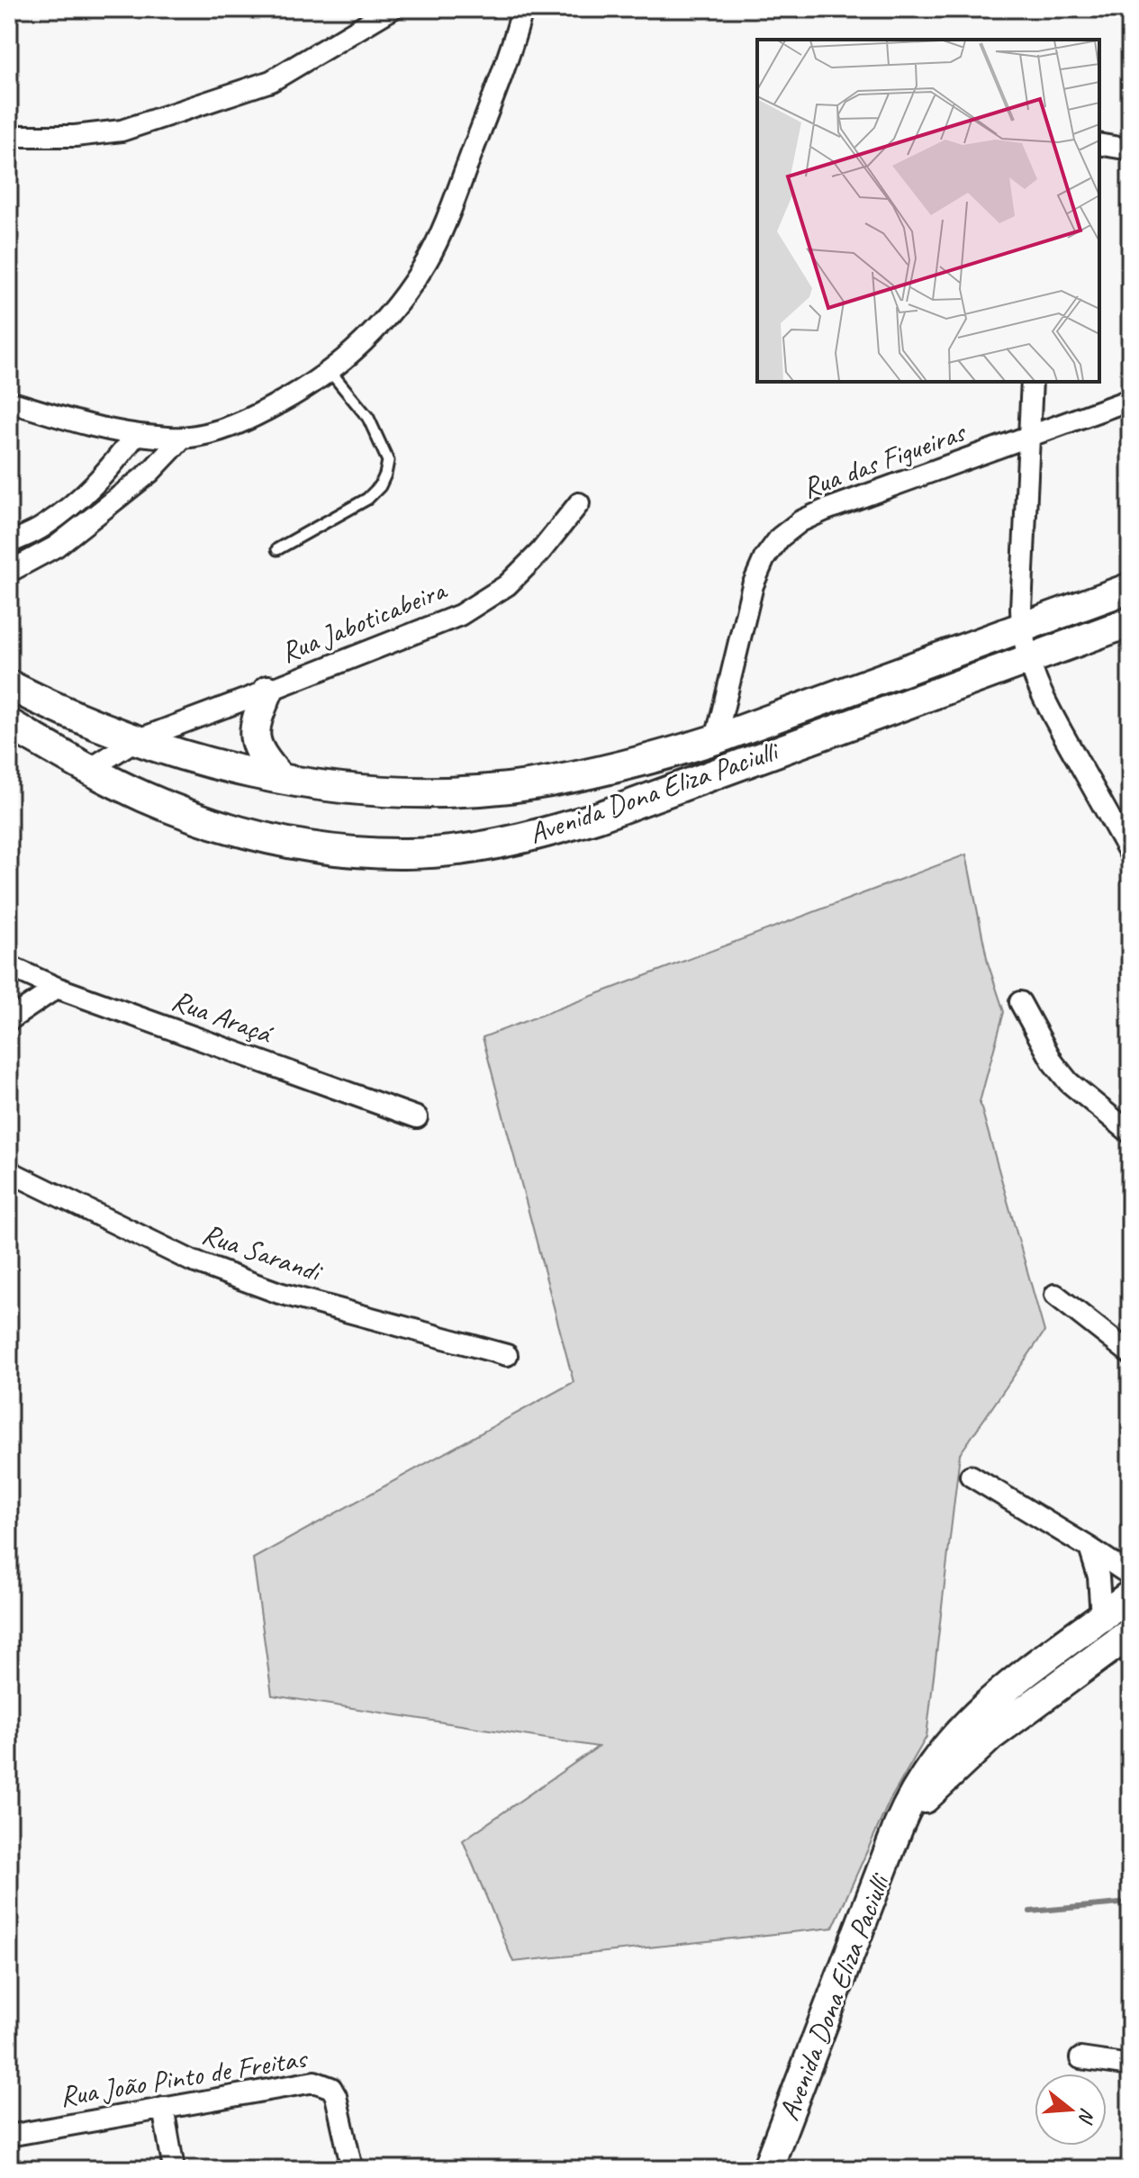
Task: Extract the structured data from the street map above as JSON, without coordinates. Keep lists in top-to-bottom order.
{
  "streets": {
    "street": [
      "Rua das Figueiras",
      "Rua Jaboticabeira",
      "Avenida Dona Eliza Paciulli",
      "Rua Araçá",
      "Rua Sarandi",
      "Rua João Pinto de Freitas"
    ]
  },
  "crossings": [
    ["Rua das Figueiras", "Avenida Dona Eliza Paciulli"],
    ["Rua Jaboticabeira", "Avenida Dona Eliza Paciulli"]
  ],
  "north": "right"
}
